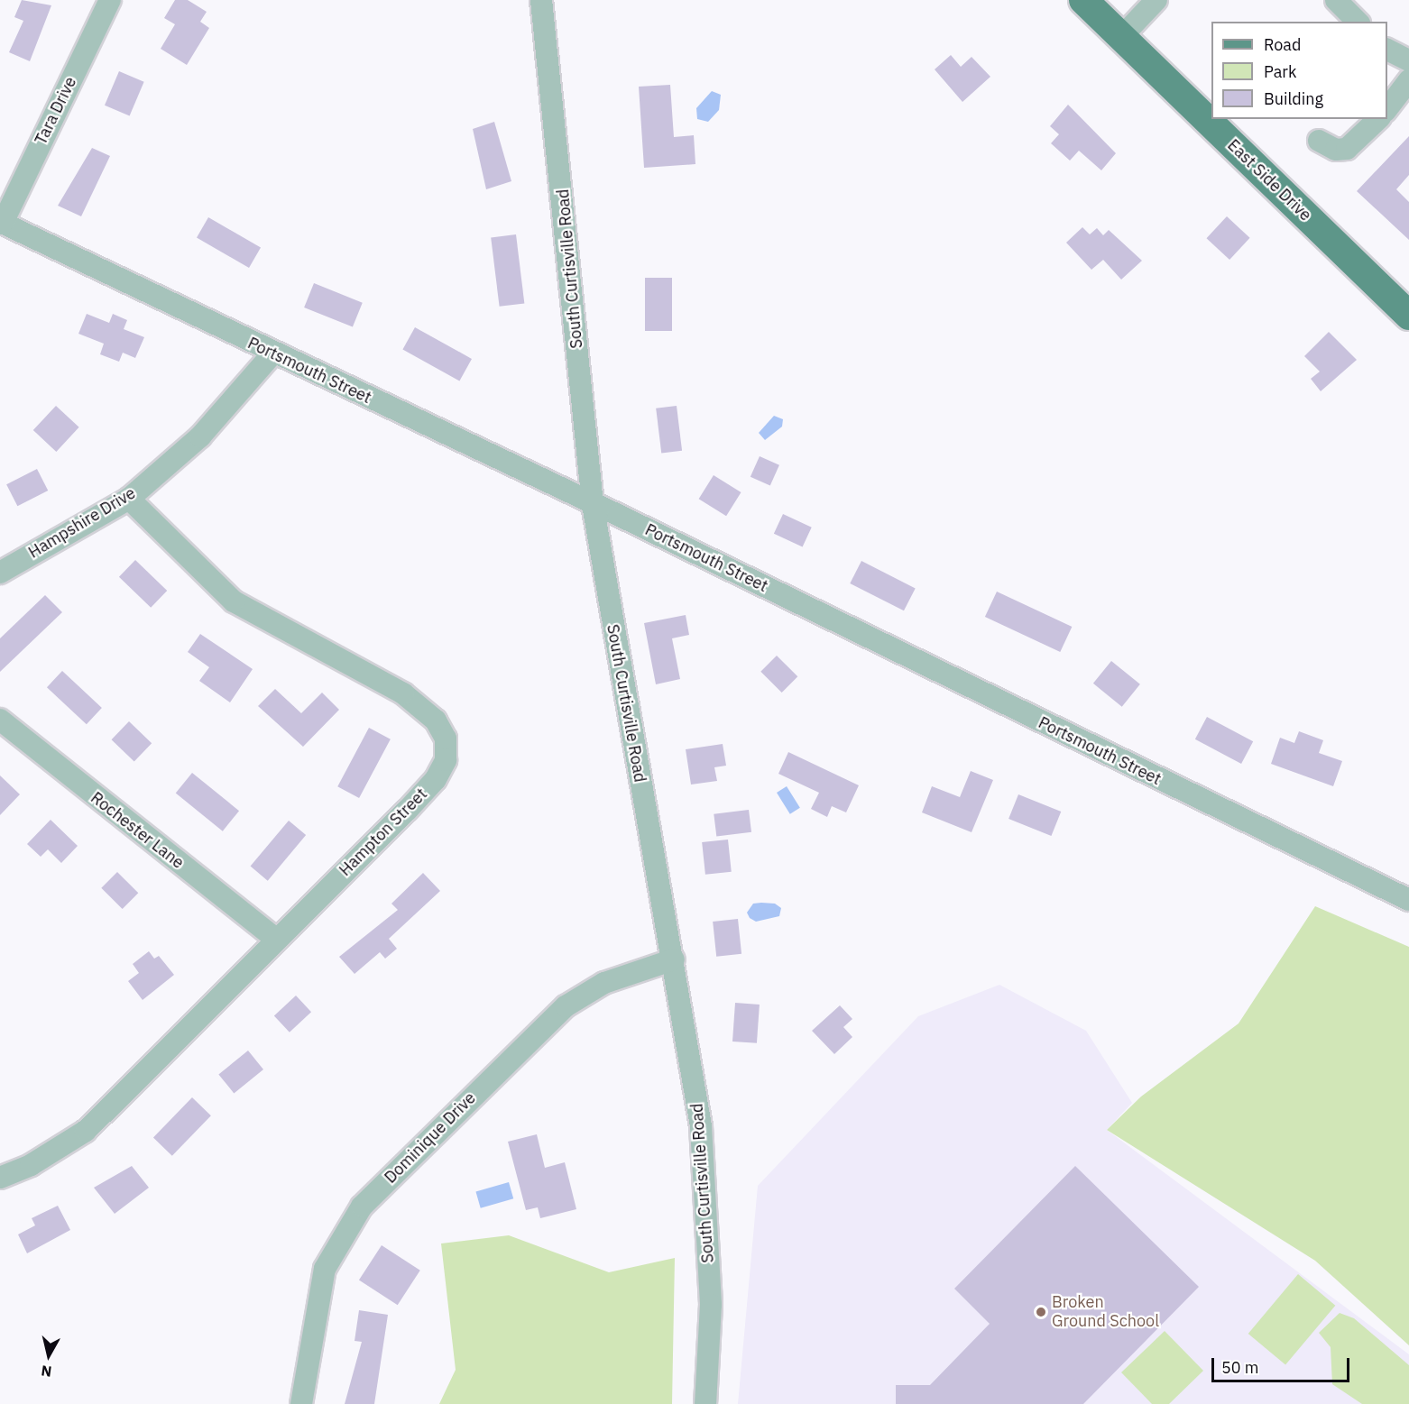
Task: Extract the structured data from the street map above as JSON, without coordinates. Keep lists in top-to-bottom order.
{
  "streets": {
    "main road": ["East Side Drive"],
    "street": [
      "Tara Drive",
      "South Curtisville Road",
      "Portsmouth Street",
      "Hampshire Drive",
      "Rochester Lane",
      "Hampton Street",
      "Dominique Drive"
    ]
  },
  "crossings": [
    ["Tara Drive", "Portsmouth Street"],
    ["South Curtisville Road", "Portsmouth Street"],
    ["South Curtisville Road", "Dominique Drive"],
    ["Portsmouth Street", "Hampshire Drive"],
    ["Hampshire Drive", "Hampton Street"],
    ["Rochester Lane", "Hampton Street"]
  ],
  "places": ["Broken Ground School"],
  "legend": ["Road", "Park", "Building"],
  "scale_bar": "50 m",
  "north": "bottom"
}
